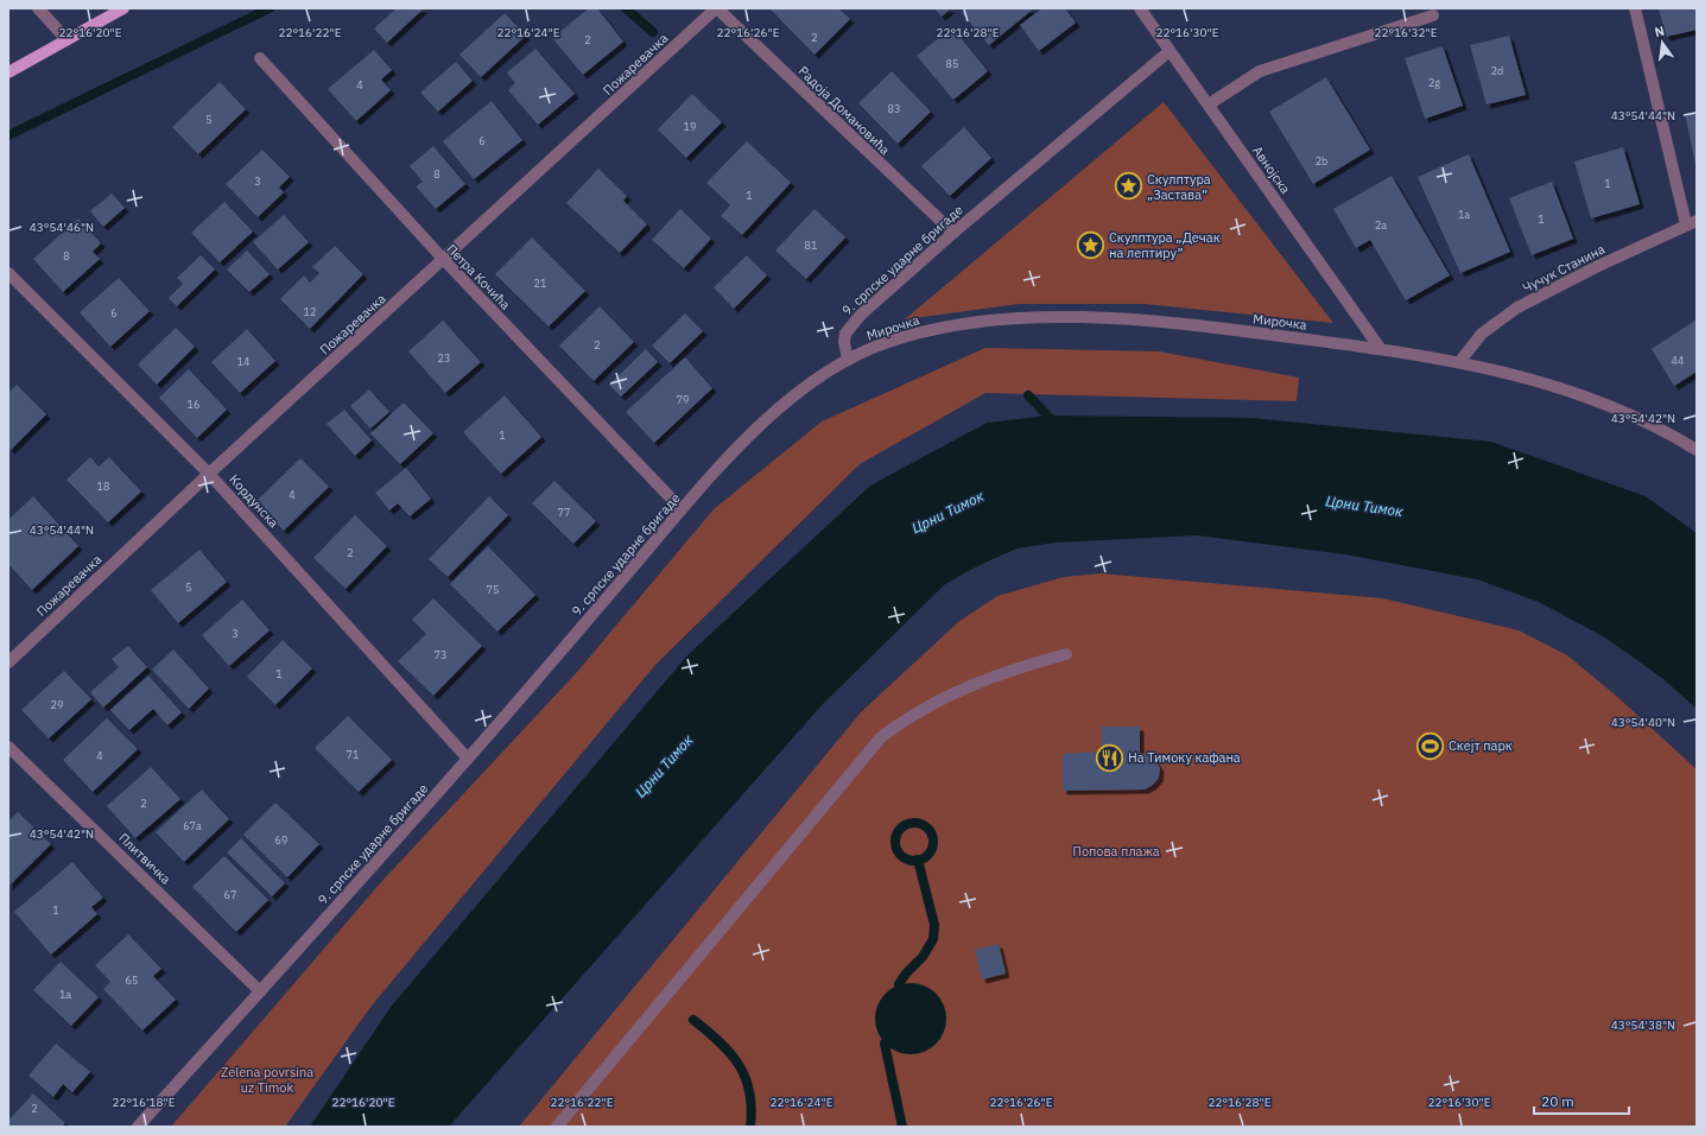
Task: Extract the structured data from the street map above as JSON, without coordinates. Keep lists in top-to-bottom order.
{
  "streets": {
    "street": [
      "Пожаревачка",
      "Радоја Домановића",
      "Авнојска",
      "9. српске ударне бригаде",
      "Чучук Станина",
      "Петра Кочића",
      "Мирочка",
      "Кордунска",
      "Плитвичка"
    ]
  },
  "crossings": [
    ["Пожаревачка", "Радоја Домановића"],
    ["Пожаревачка", "Петра Кочића"],
    ["Пожаревачка", "Кордунска"],
    ["Радоја Домановића", "9. српске ударне бригаде"],
    ["Авнојска", "9. српске ударне бригаде"],
    ["Авнојска", "Мирочка"],
    ["9. српске ударне бригаде", "Петра Кочића"],
    ["9. српске ударне бригаде", "Мирочка"],
    ["9. српске ударне бригаде", "Кордунска"],
    ["9. српске ударне бригаде", "Плитвичка"],
    ["Чучук Станина", "Мирочка"]
  ],
  "water": ["Црни Тимок"],
  "parks": ["Попова плажа", "Zelena povrsina uz Timok"],
  "places": {
    "place": ["Скулптура „Застава”", "Скулптура „Дечак на лептиру”"],
    "sports": ["Скејт парк"],
    "restaurant": ["На Тимоку кафана"]
  },
  "house_numbers": [
    "2",
    "2",
    "85",
    "2d",
    "2g",
    "4",
    "83",
    "5",
    "19",
    "6",
    "2b",
    "8",
    "3",
    "1",
    "1",
    "1a",
    "1",
    "2a",
    "81",
    "8",
    "21",
    "12",
    "6",
    "2",
    "23",
    "44",
    "14",
    "79",
    "16",
    "1",
    "18",
    "4",
    "77",
    "2",
    "5",
    "75",
    "3",
    "73",
    "1",
    "29",
    "71",
    "4",
    "2",
    "67a",
    "69",
    "67",
    "1",
    "65",
    "1a",
    "2"
  ],
  "scale_bar": "20 m",
  "north": "top",
  "coordinates": [
    "22°16'20\"E",
    "22°16'22\"E",
    "22°16'24\"E",
    "22°16'26\"E",
    "22°16'28\"E",
    "22°16'30\"E",
    "22°16'32\"E",
    "43°54'44\"N",
    "43°54'46\"N",
    "43°54'42\"N",
    "43°54'40\"N",
    "43°54'38\"N",
    "22°16'18\"E"
  ]
}
